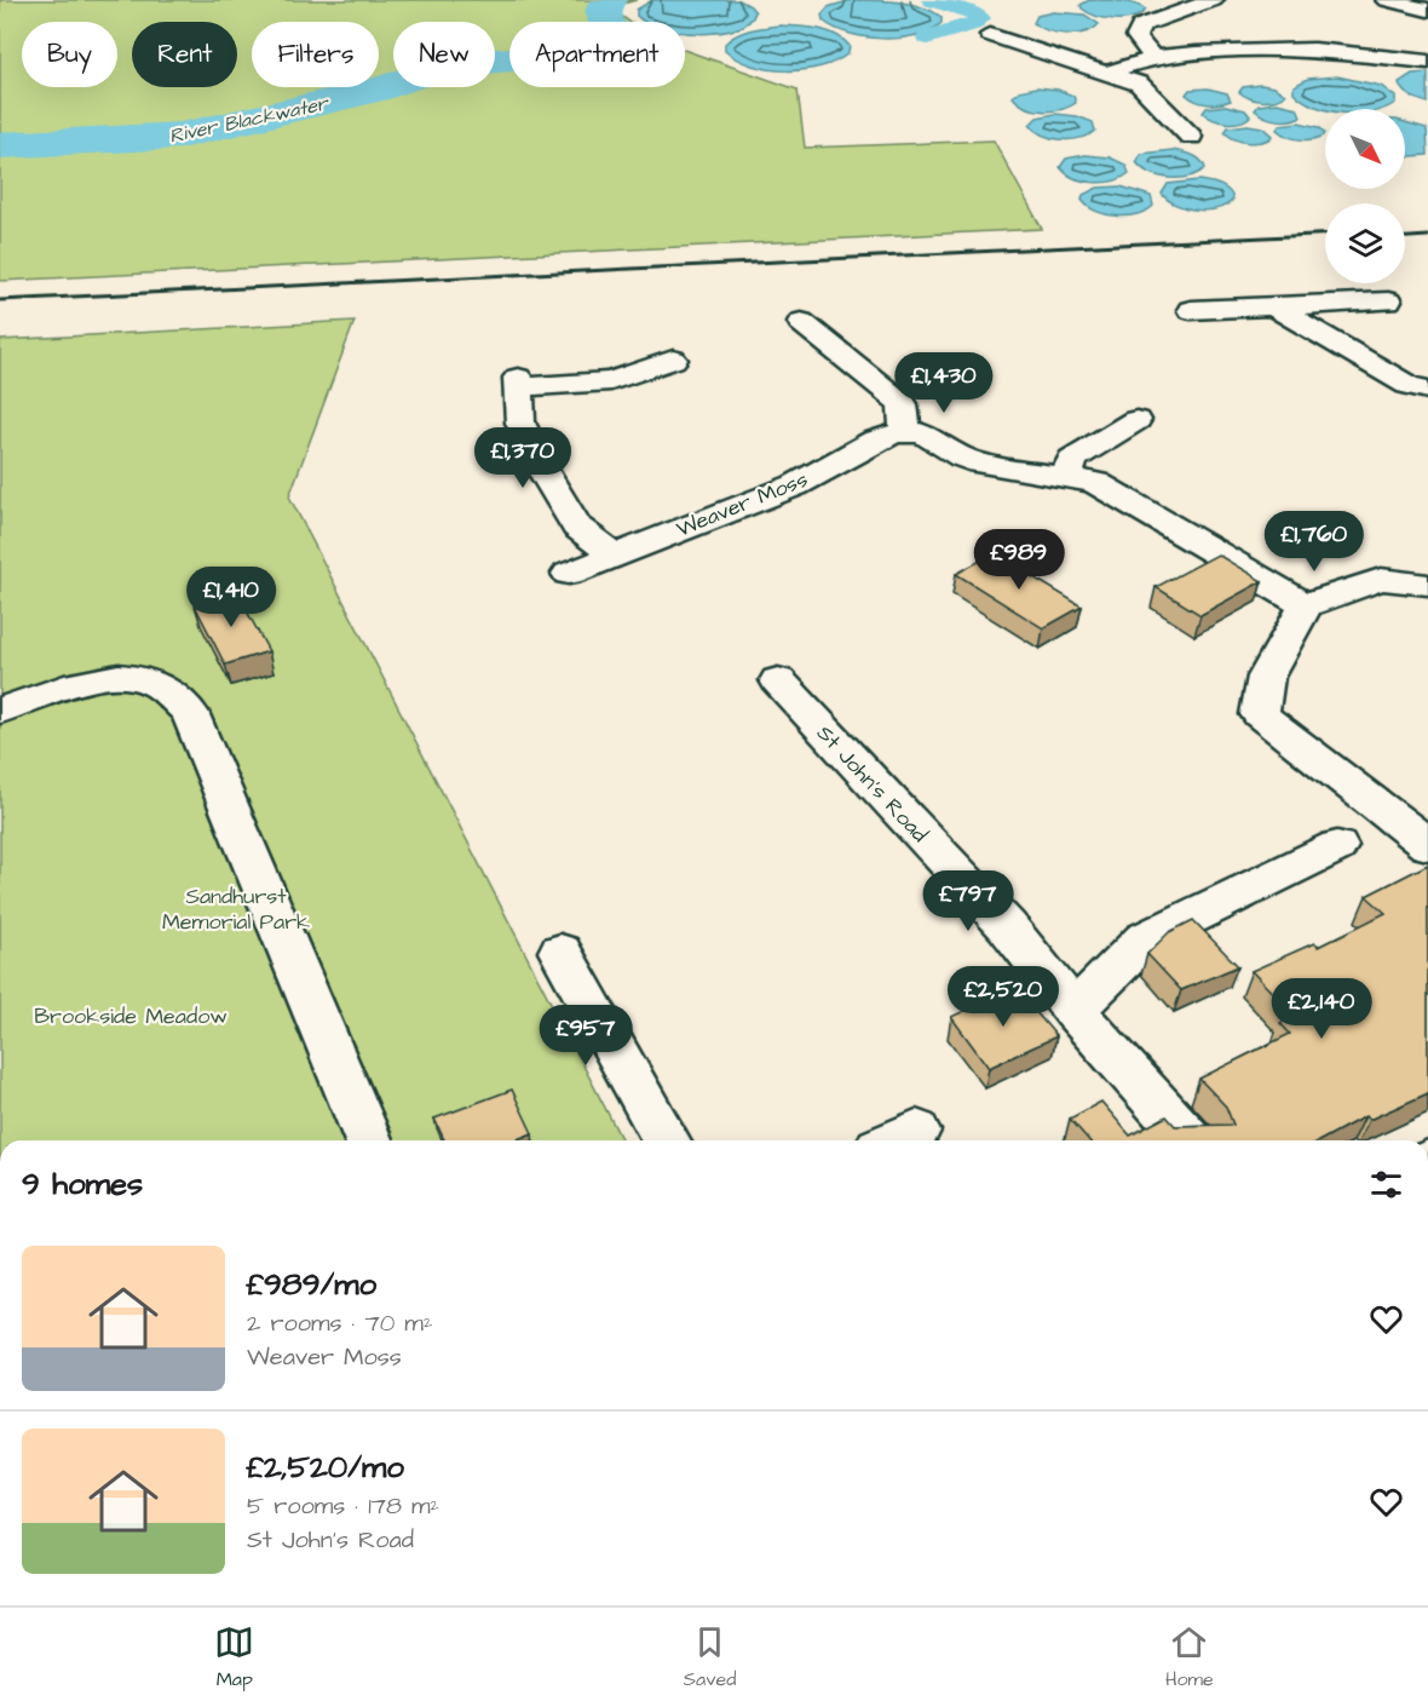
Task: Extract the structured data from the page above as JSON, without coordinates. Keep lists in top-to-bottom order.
{
  "streets": {
    "street": ["Weaver Moss", "St John's Road"]
  },
  "water": ["River Blackwater"],
  "parks": ["Sandhurst Memorial Park", "Brookside Meadow"],
  "north": "bottom right",
  "page": {
    "chip": [
      "Buy",
      "Rent",
      "Filters",
      "New",
      "Apartment"
    ],
    "price": [
      "£1,430",
      "£1,370",
      "£1,760",
      "£989",
      "£1,410",
      "£797",
      "£2,520",
      "£2,140",
      "£957"
    ],
    "heading": "9 homes",
    "list": [
      {
        "name": "£989/mo",
        "note": "2 rooms · 70 m² · Weaver Moss"
      },
      {
        "name": "£2,520/mo",
        "note": "5 rooms · 178 m² · St John's Road"
      }
    ],
    "tabs": ["Map", "Saved", "Home"]
  }
}
